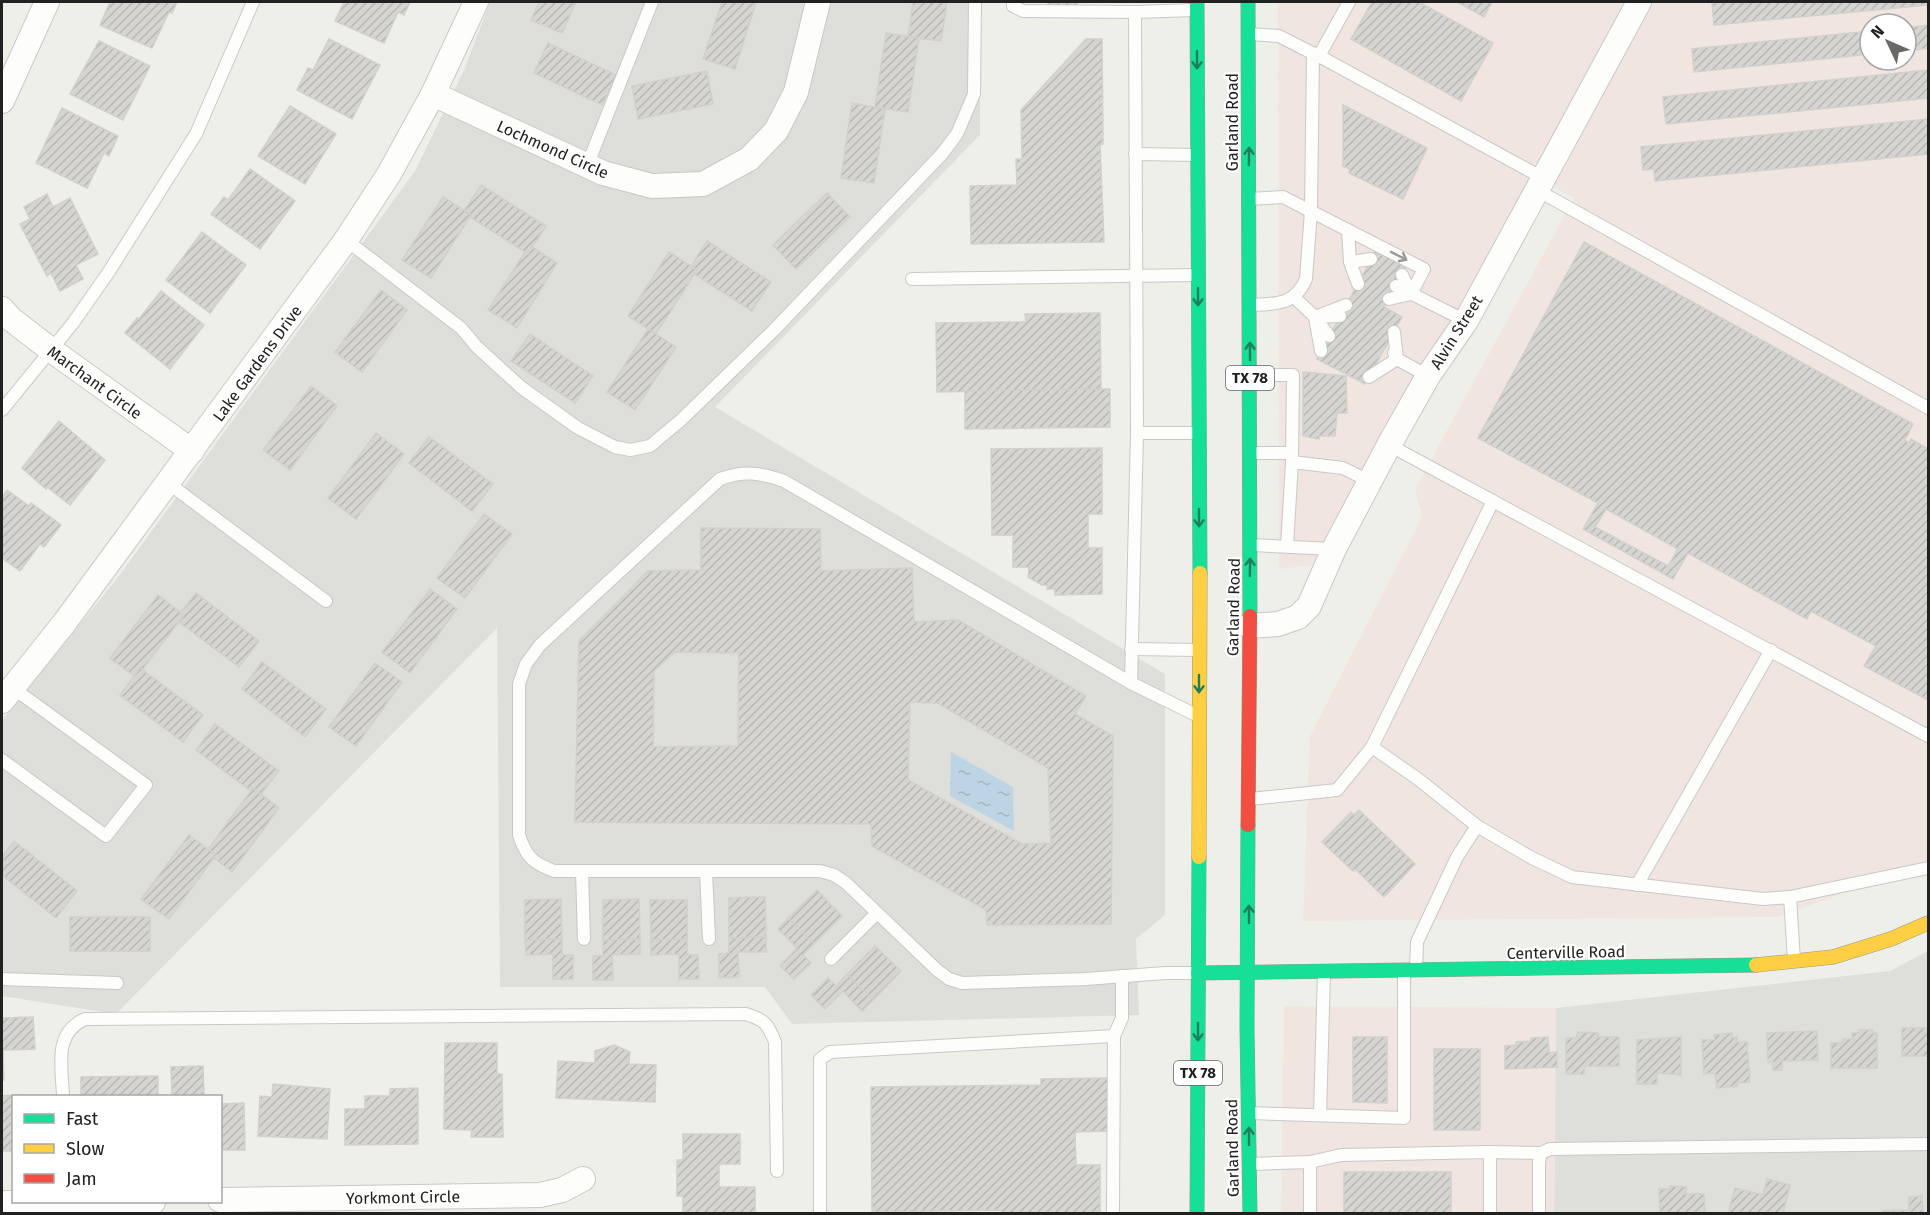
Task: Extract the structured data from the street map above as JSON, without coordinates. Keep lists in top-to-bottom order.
{
  "streets": {
    "main road": ["Garland Road", "TX 78", "Centerville Road"],
    "street": [
      "Lochmond Circle",
      "Alvin Street",
      "Lake Gardens Drive",
      "Marchant Circle",
      "Yorkmont Circle"
    ]
  },
  "crossings": [
    ["Garland Road", "Alvin Street"],
    ["Garland Road", "Centerville Road"],
    ["Lochmond Circle", "Lake Gardens Drive"],
    ["Lake Gardens Drive", "Marchant Circle"]
  ],
  "legend": ["Fast", "Slow", "Jam"],
  "north": "top left"
}
